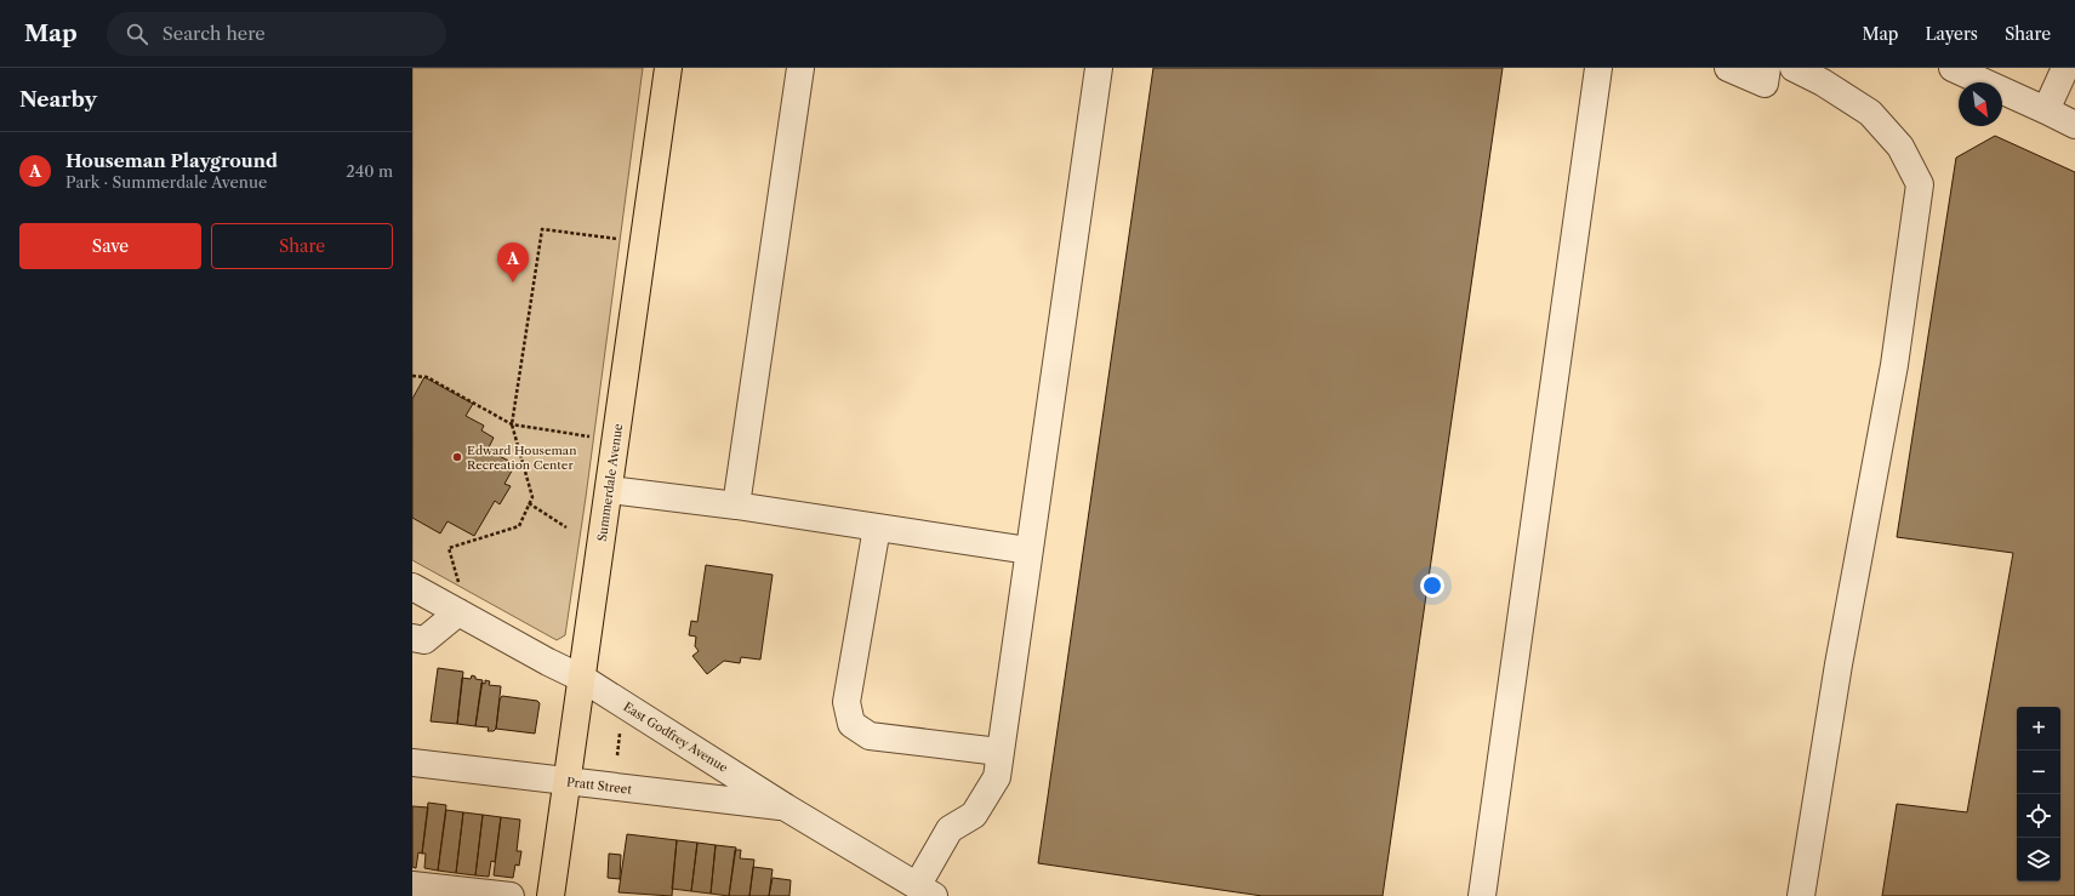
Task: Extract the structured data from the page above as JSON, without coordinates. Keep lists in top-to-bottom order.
{
  "streets": {
    "main road": ["Summerdale Avenue"],
    "street": ["East Godfrey Avenue", "Pratt Street"]
  },
  "crossings": [
    ["Summerdale Avenue", "East Godfrey Avenue"],
    ["Summerdale Avenue", "Pratt Street"],
    ["East Godfrey Avenue", "Pratt Street"]
  ],
  "places": ["Edward Houseman Recreation Center"],
  "north": "bottom right",
  "page": {
    "header": "Map",
    "search": "Search here",
    "nav": ["Map", "Layers", "Share"],
    "heading": "Nearby",
    "list": [
      {
        "mark": "A",
        "name": "Houseman Playground",
        "note": "Park · Summerdale Avenue",
        "value": "240 m"
      }
    ],
    "buttons": ["Save", "Share"],
    "pins": "A",
    "map_buttons": ["+", "−"]
  }
}
